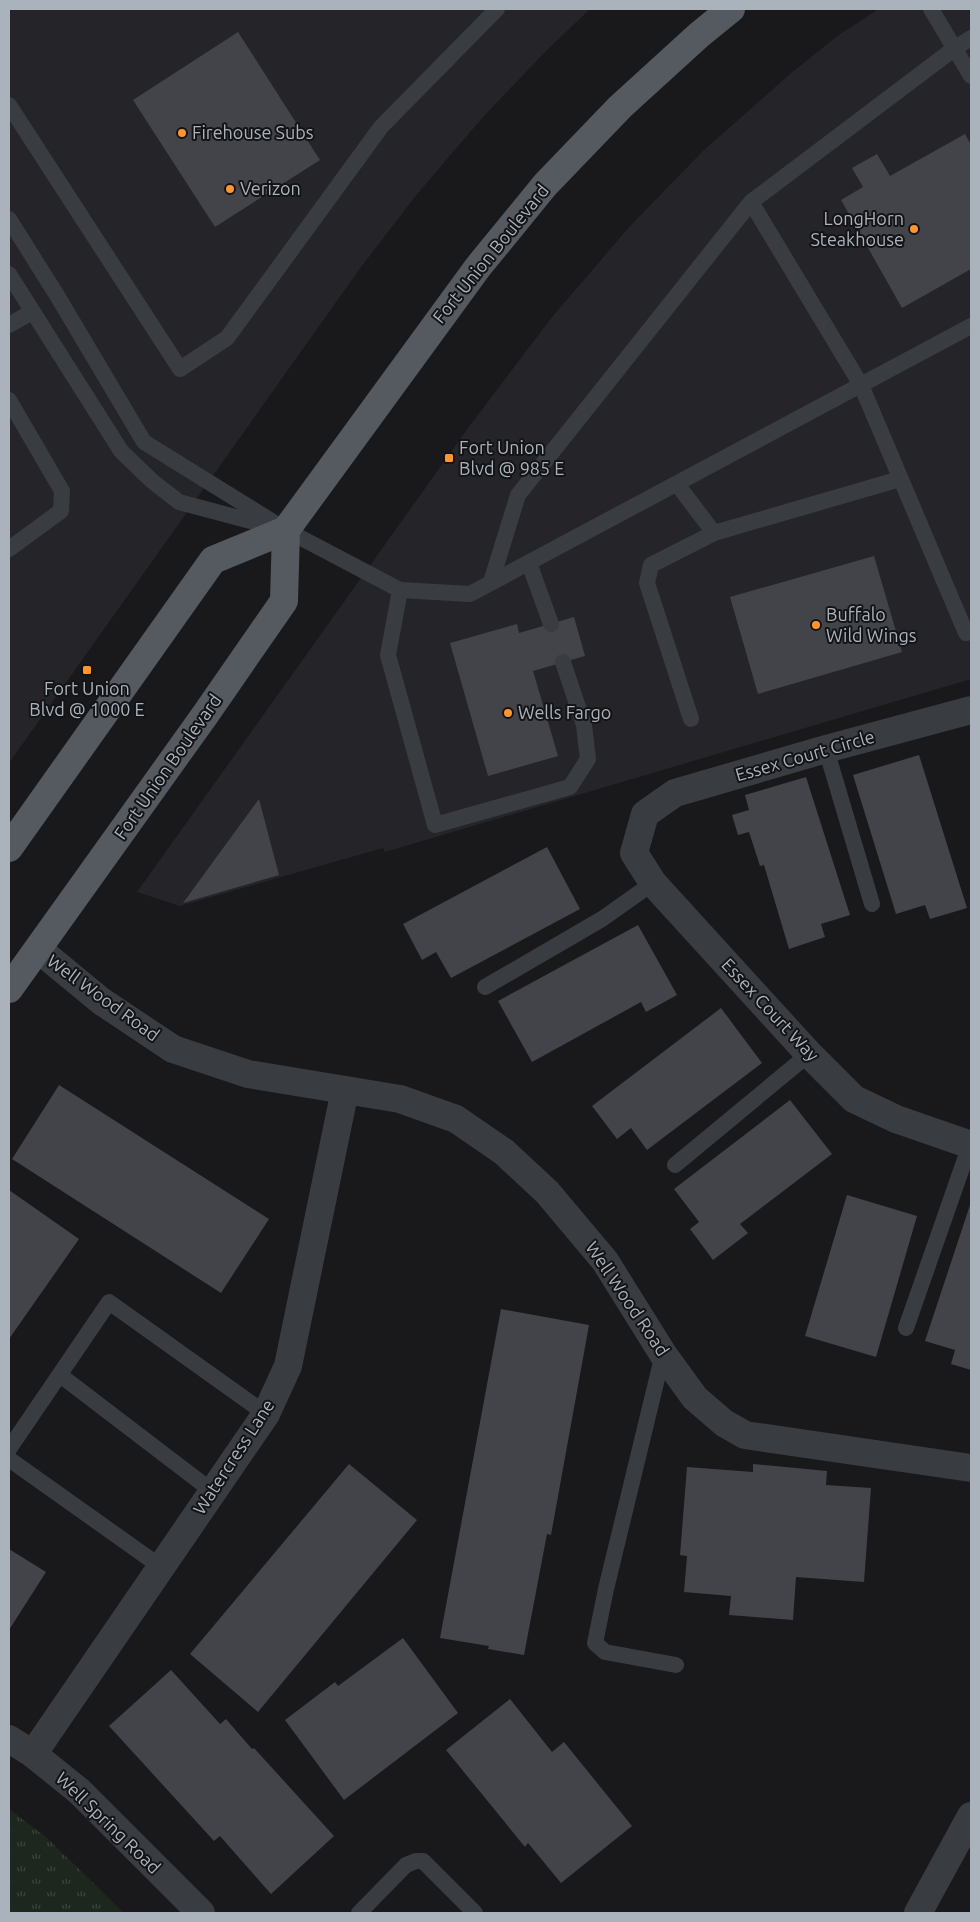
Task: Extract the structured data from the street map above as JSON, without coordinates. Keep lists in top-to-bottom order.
{
  "streets": {
    "main road": ["Fort Union Boulevard"],
    "street": [
      "Essex Court Circle",
      "Well Wood Road",
      "Essex Court Way",
      "Watercress Lane",
      "Well Spring Road"
    ]
  },
  "crossings": [
    ["Fort Union Boulevard", "Well Wood Road"],
    ["Essex Court Circle", "Essex Court Way"],
    ["Well Wood Road", "Watercress Lane"],
    ["Watercress Lane", "Well Spring Road"]
  ],
  "places": {
    "other": [
      "Firehouse Subs",
      "Verizon",
      "LongHorn Steakhouse",
      "Buffalo Wild Wings",
      "Wells Fargo"
    ],
    "transit": ["Fort Union Blvd @ 985 E", "Fort Union Blvd @ 1000 E"]
  }
}
